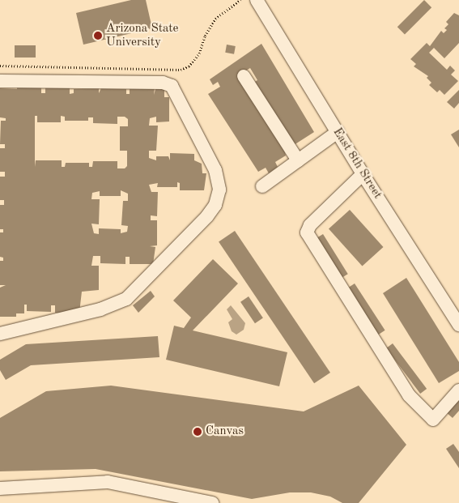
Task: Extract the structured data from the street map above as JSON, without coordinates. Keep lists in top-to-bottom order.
{
  "streets": {
    "street": ["East 8th Street"]
  },
  "places": ["Arizona State University", "Canvas"]
}
